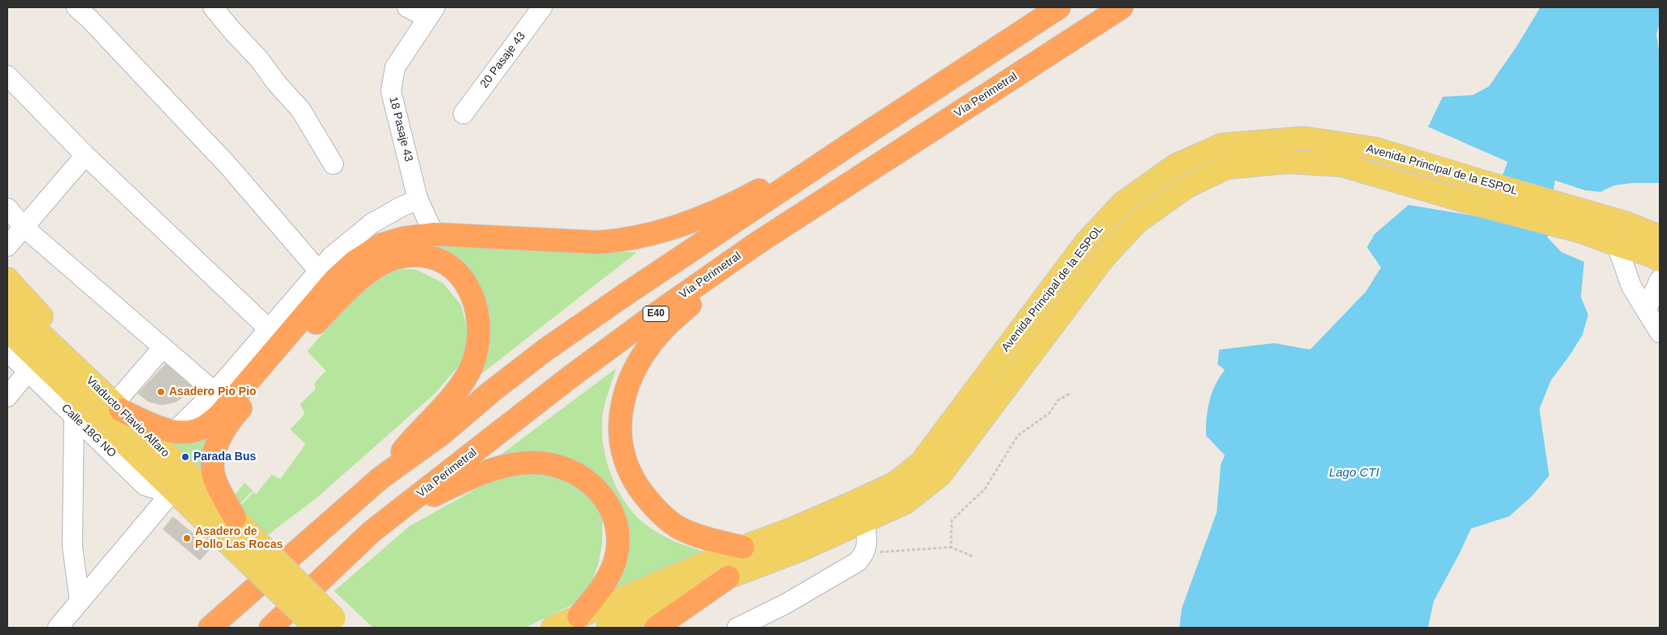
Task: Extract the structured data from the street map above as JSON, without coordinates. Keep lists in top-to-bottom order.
{
  "streets": {
    "highway": ["Vía Perimetral", "E40"],
    "main road": ["Avenida Principal de la ESPOL", "Viaducto Flavio Alfaro"],
    "street": ["20 Pasaje 43", "18 Pasaje 43", "Calle 18G NO"]
  },
  "crossings": [
    ["Viaducto Flavio Alfaro", "Calle 18G NO"]
  ],
  "water": ["Lago CTI"],
  "places": ["Asadero Pio Pio", "Parada Bus", "Asadero de Pollo Las Rocas"]
}
